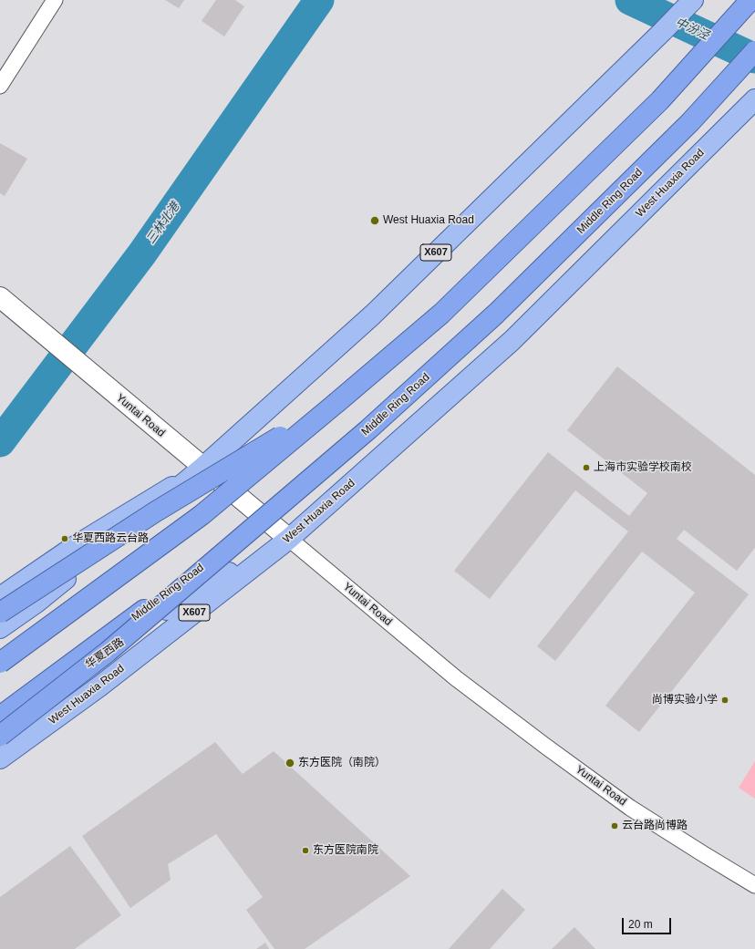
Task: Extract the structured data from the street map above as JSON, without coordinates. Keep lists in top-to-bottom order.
{
  "streets": {
    "highway": ["Middle Ring Road"],
    "main road": ["West Huaxia Road", "X607", "华夏西路"],
    "street": ["Yuntai Road"]
  },
  "crossings": [
    ["West Huaxia Road", "Yuntai Road"],
    ["West Huaxia Road", "华夏西路"],
    ["X607", "Yuntai Road"],
    ["Yuntai Road", "华夏西路"]
  ],
  "water": ["中汾泾", "三林北港"],
  "places": [
    "West Huaxia Road",
    "上海市实验学校南校",
    "华夏西路云台路",
    "尚博实验小学",
    "东方医院（南院）",
    "云台路尚博路",
    "东方医院南院"
  ],
  "scale_bar": "20 m"
}
